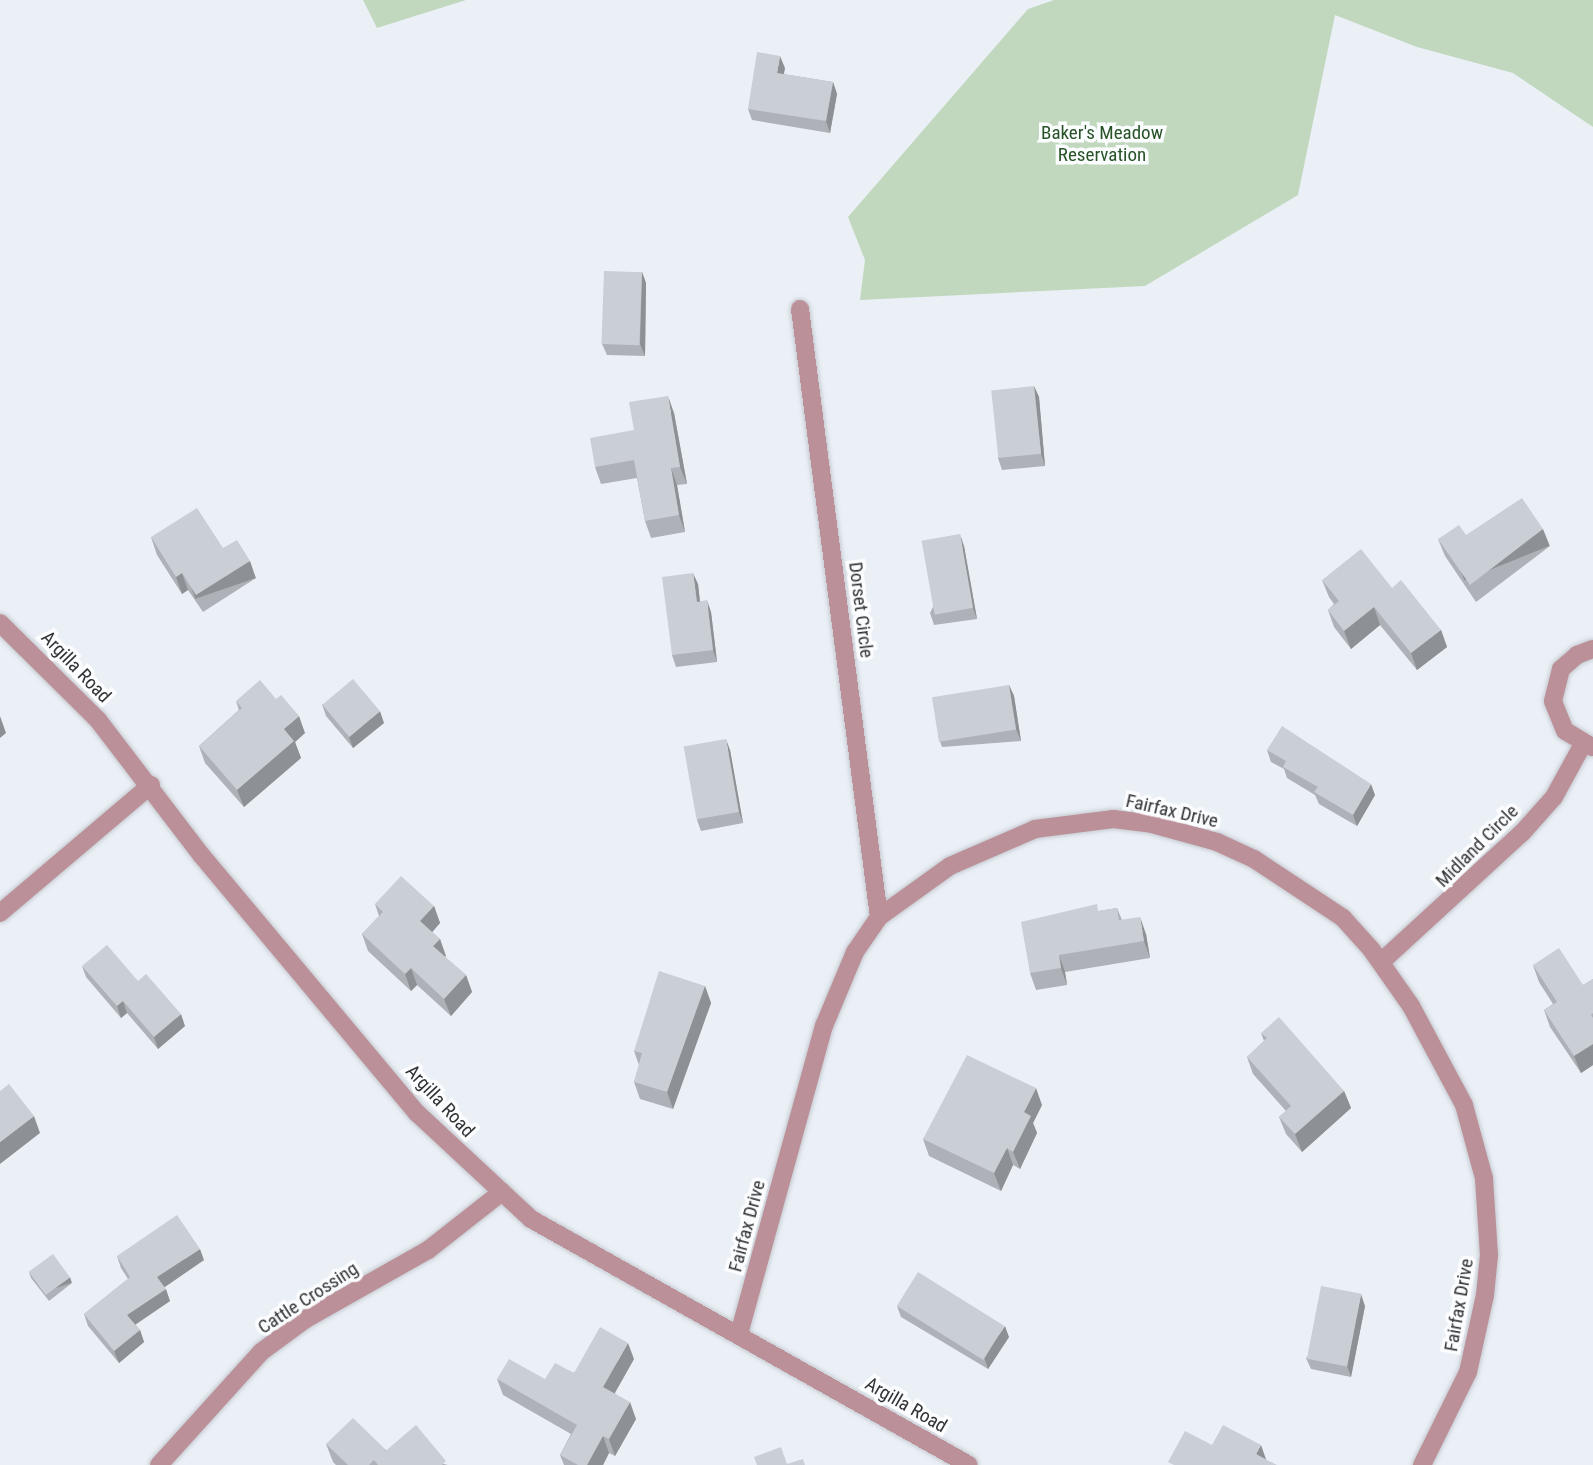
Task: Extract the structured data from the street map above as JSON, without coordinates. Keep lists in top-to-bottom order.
{
  "streets": {
    "street": [
      "Dorset Circle",
      "Argilla Road",
      "Fairfax Drive",
      "Midland Circle",
      "Cattle Crossing"
    ]
  },
  "crossings": [
    ["Dorset Circle", "Fairfax Drive"],
    ["Argilla Road", "Fairfax Drive"],
    ["Argilla Road", "Cattle Crossing"],
    ["Fairfax Drive", "Midland Circle"]
  ],
  "parks": ["Baker's Meadow Reservation"]
}
